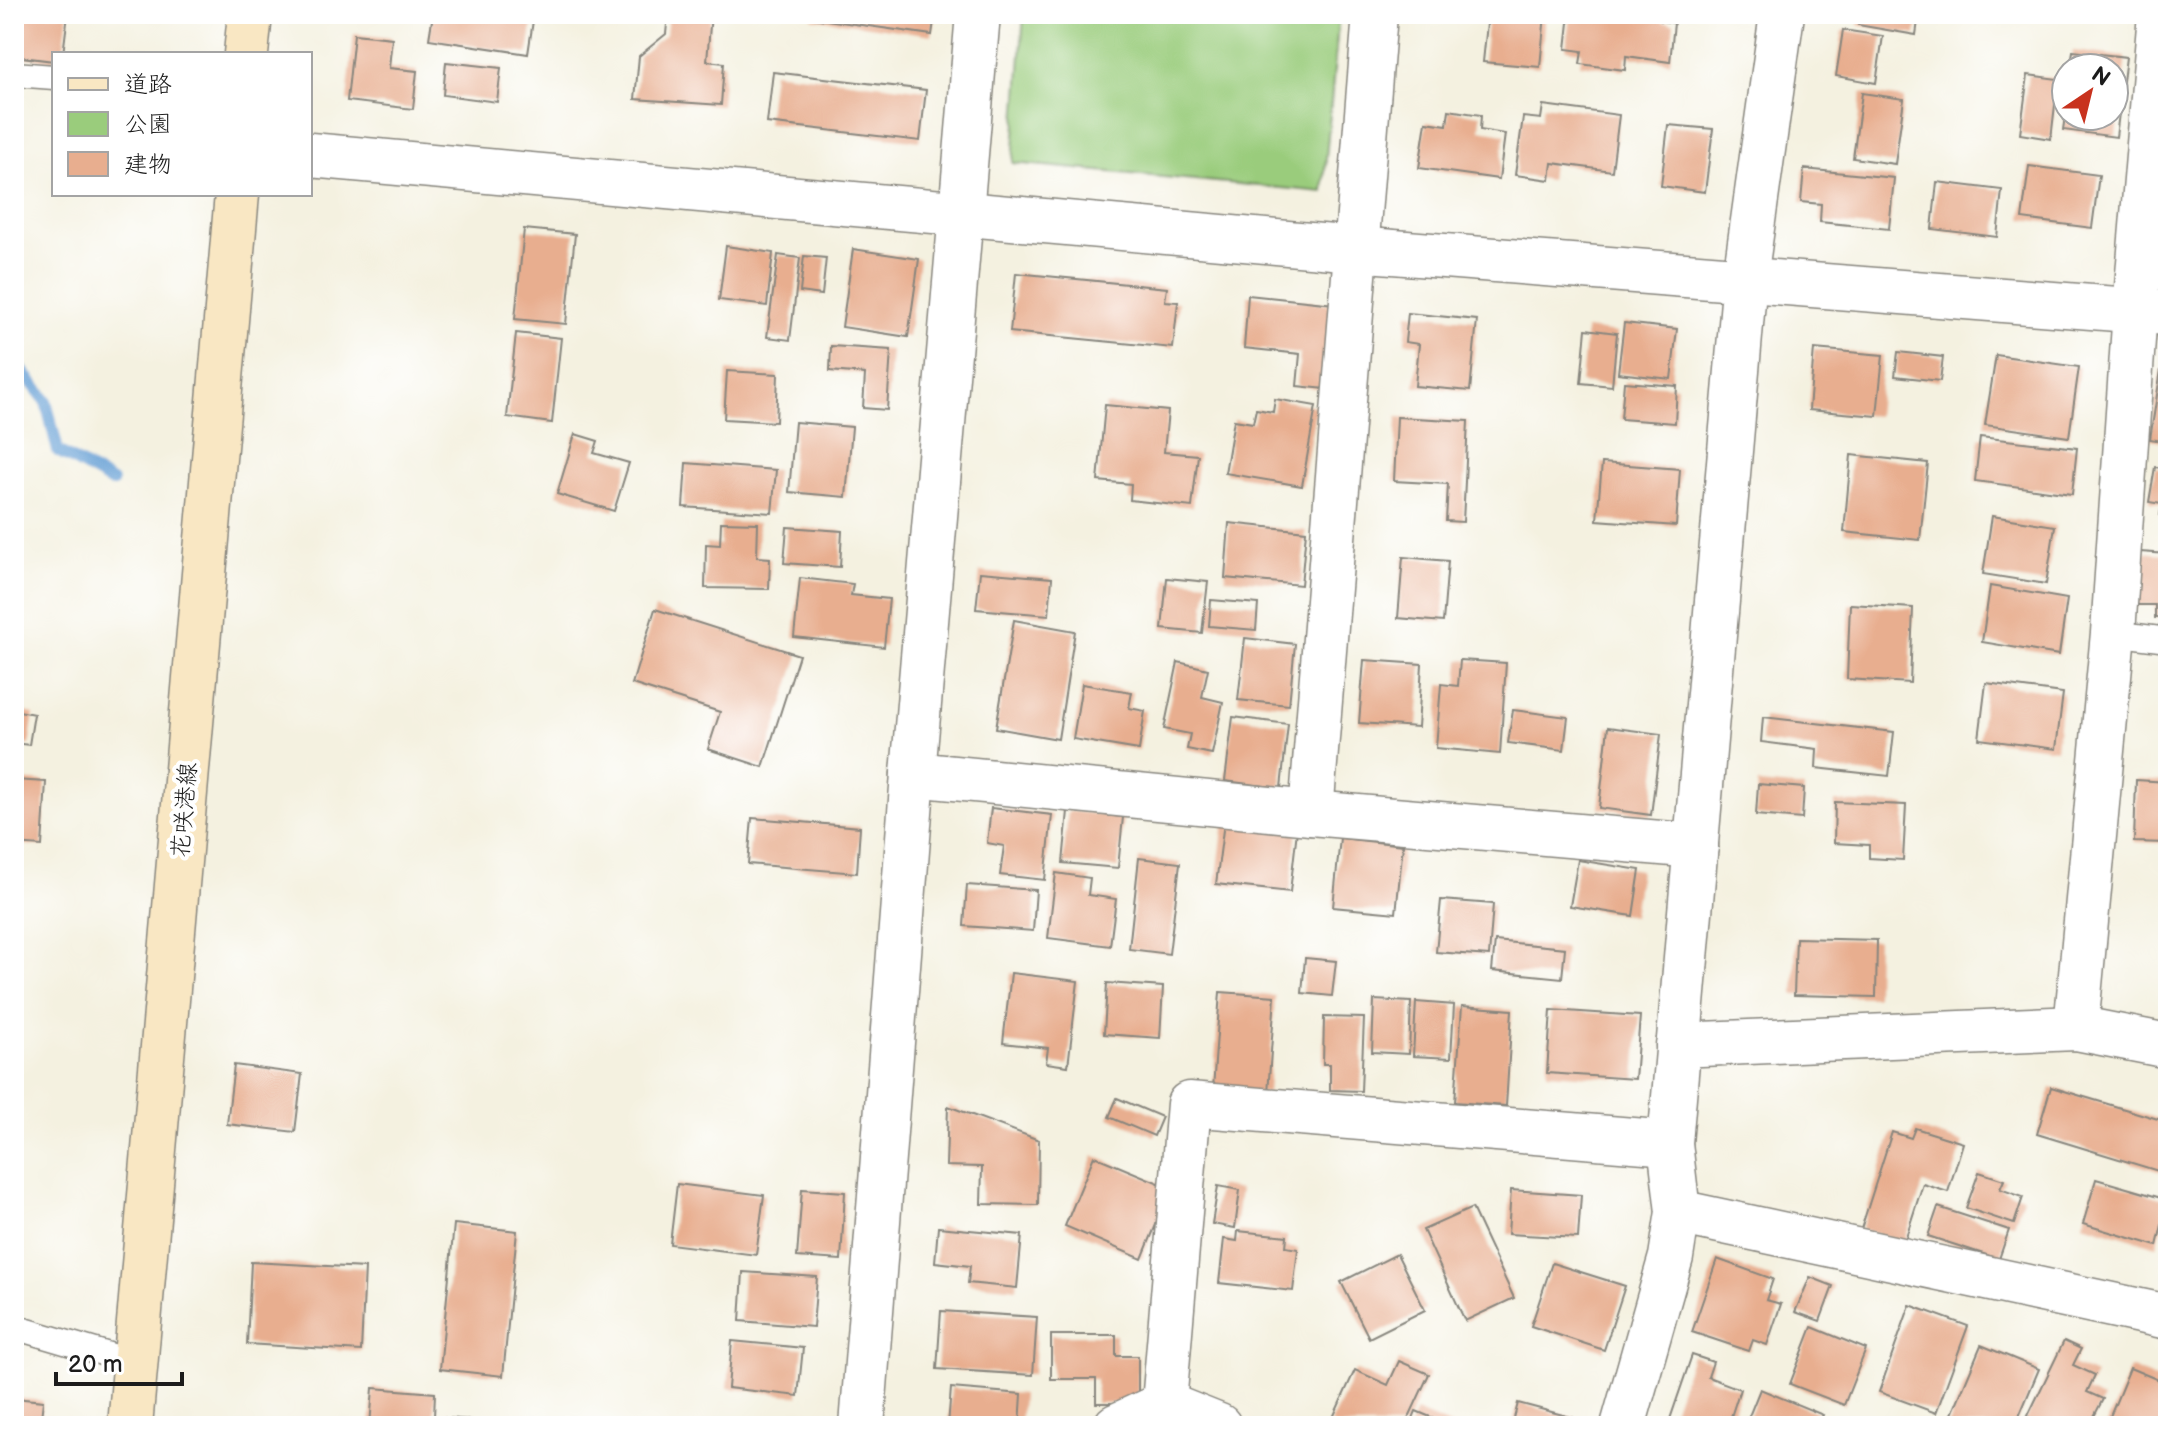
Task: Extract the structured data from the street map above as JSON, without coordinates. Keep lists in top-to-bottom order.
{
  "streets": {
    "main road": ["花咲港線"]
  },
  "legend": ["道路", "公園", "建物"],
  "scale_bar": "20 m",
  "north": "top right"
}
